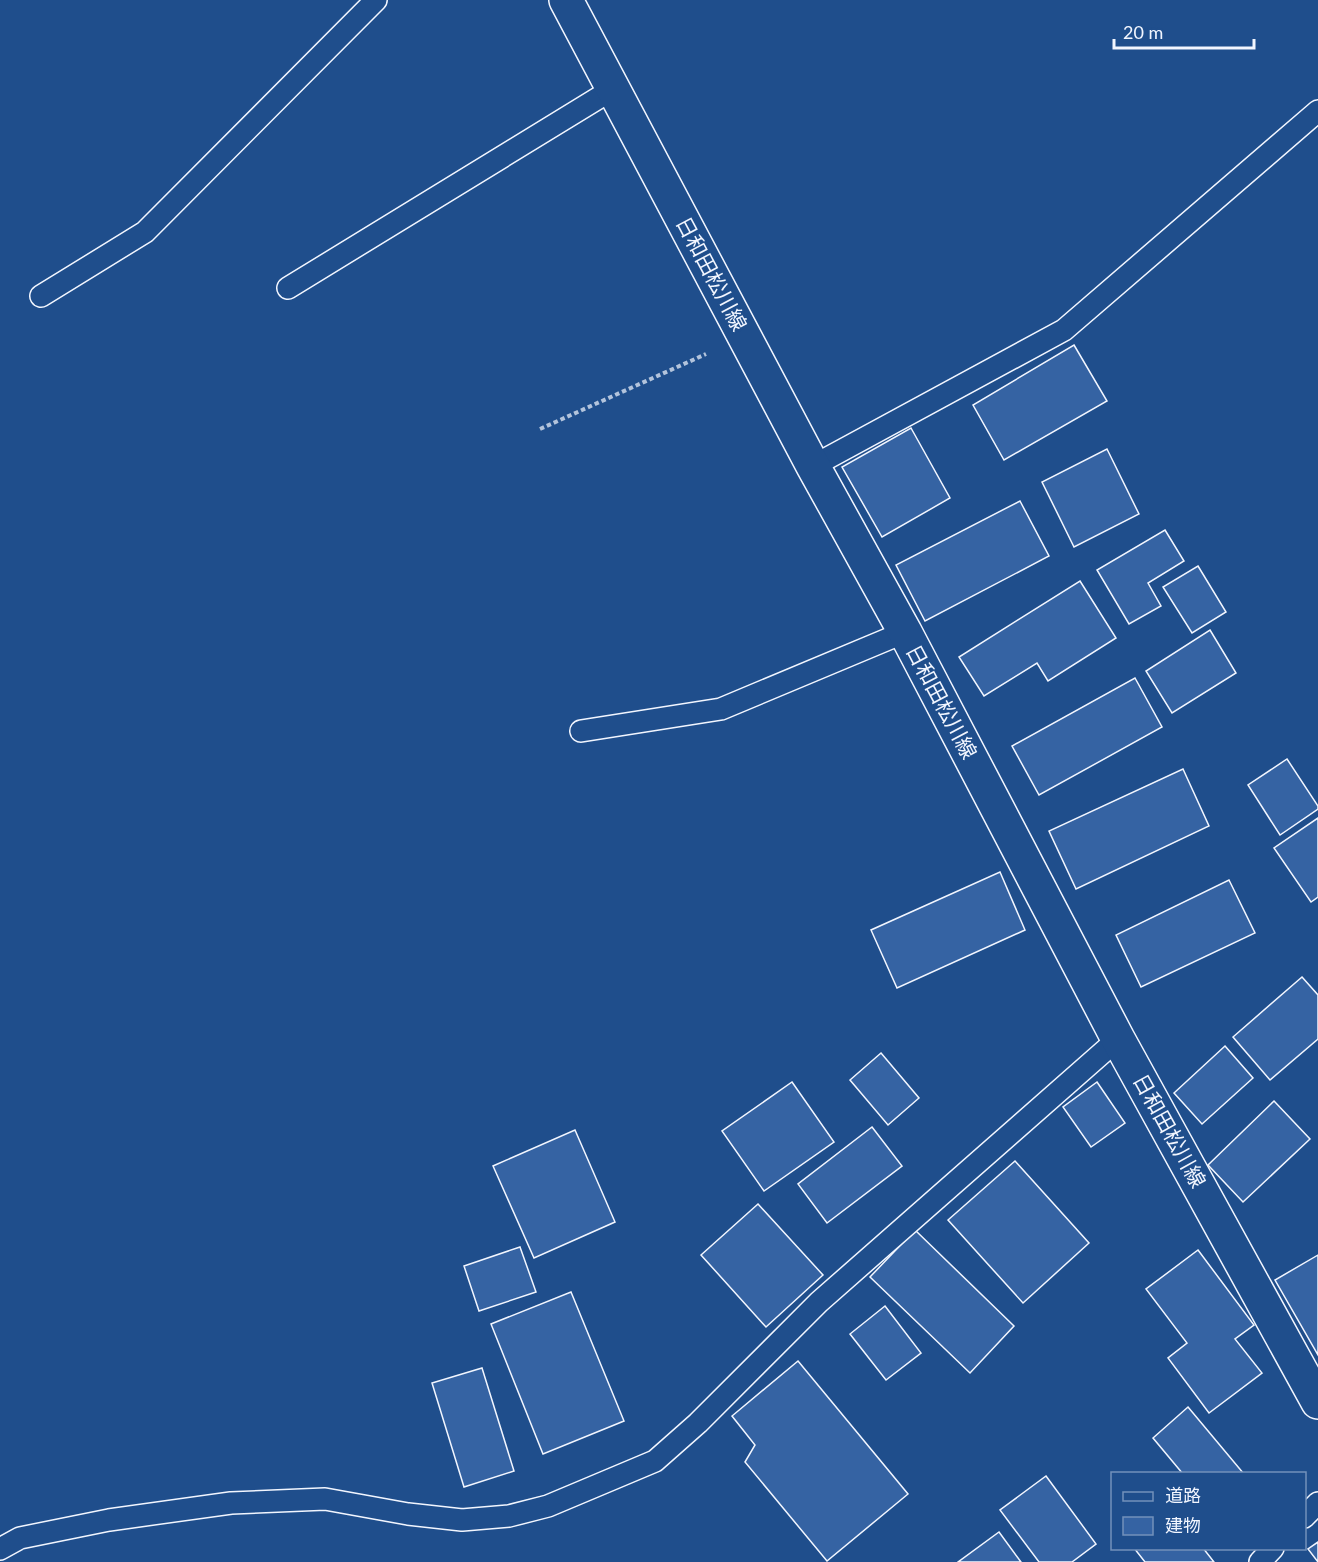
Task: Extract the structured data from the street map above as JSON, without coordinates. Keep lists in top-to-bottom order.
{
  "streets": {
    "main road": ["日和田松川線"]
  },
  "legend": ["道路", "建物"],
  "scale_bar": "20 m"
}
